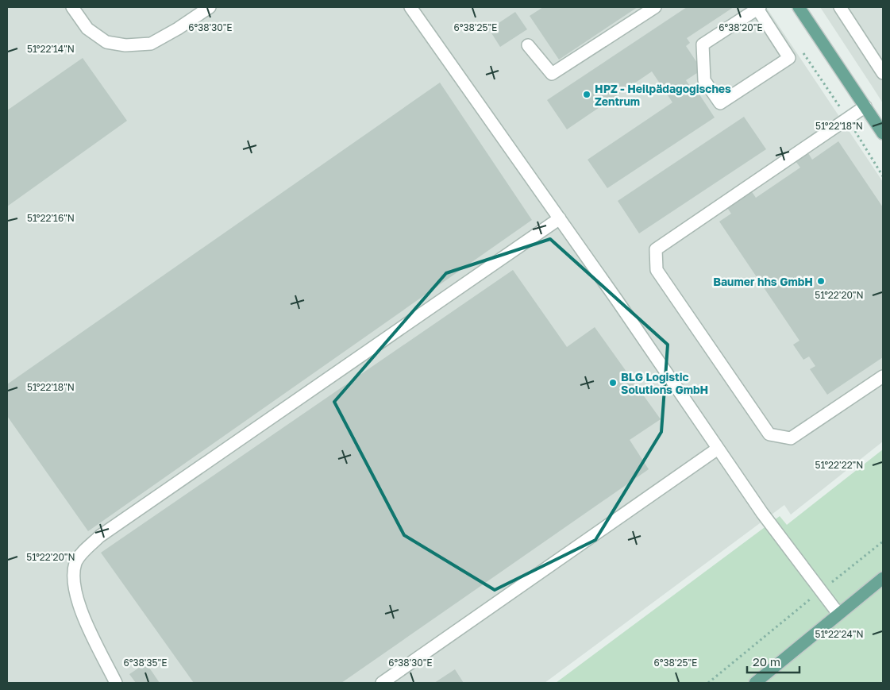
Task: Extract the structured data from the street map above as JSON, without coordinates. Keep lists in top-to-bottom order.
{
  "places": ["HPZ - Heilpädagogisches Zentrum", "Baumer hhs GmbH", "BLG Logistic Solutions GmbH"],
  "scale_bar": "20 m",
  "coordinates": [
    "6°38'30\"E",
    "6°38'25\"E",
    "6°38'20\"E",
    "51°22'14\"N",
    "51°22'18\"N",
    "51°22'16\"N",
    "51°22'20\"N",
    "51°22'22\"N",
    "51°22'24\"N",
    "6°38'35\"E"
  ]
}
